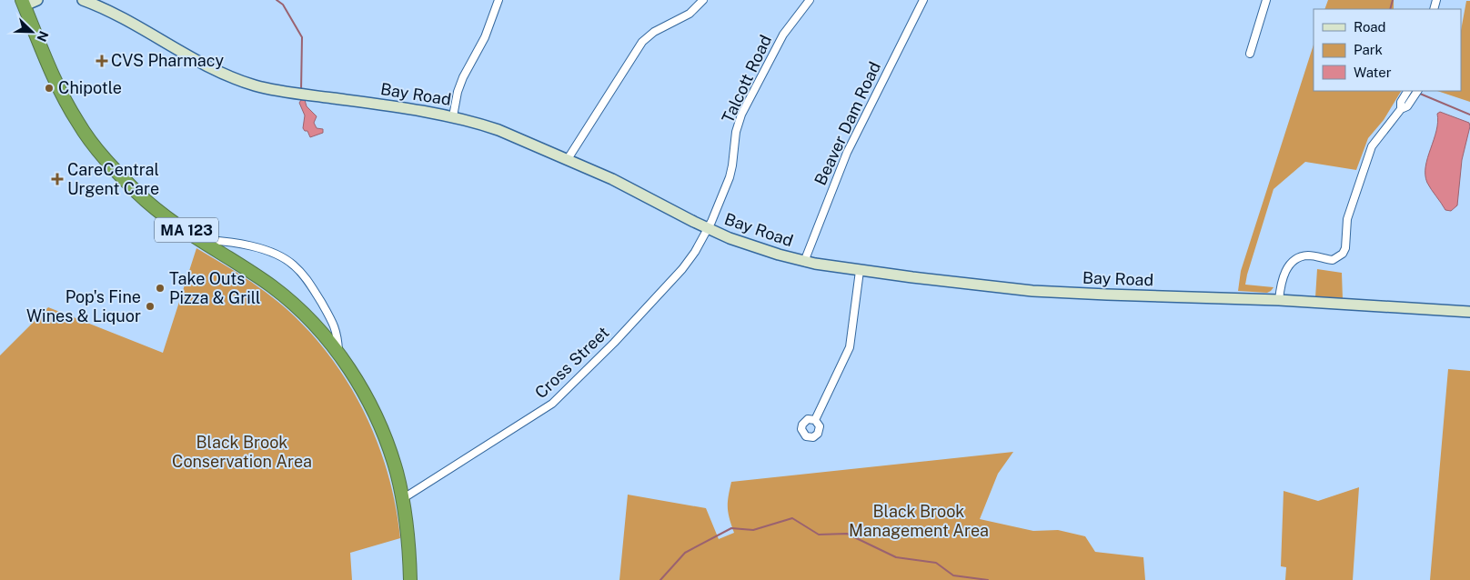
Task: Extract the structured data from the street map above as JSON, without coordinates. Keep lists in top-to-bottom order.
{
  "streets": {
    "highway": ["MA 123"],
    "main road": ["Bay Road"],
    "street": ["Talcott Road", "Beaver Dam Road", "Cross Street"]
  },
  "crossings": [
    ["Talcott Road", "Bay Road"],
    ["Talcott Road", "Cross Street"],
    ["Bay Road", "Beaver Dam Road"],
    ["Bay Road", "Cross Street"],
    ["MA 123", "Cross Street"]
  ],
  "parks": ["Black Brook Conservation Area", "Black Brook Management Area"],
  "places": {
    "health": ["CVS Pharmacy", "CareCentral Urgent Care"],
    "other": ["Chipotle", "Take Outs Pizza & Grill", "Pop's Fine Wines & Liquor"]
  },
  "legend": ["Road", "Park", "Water"],
  "north": "bottom right"
}
